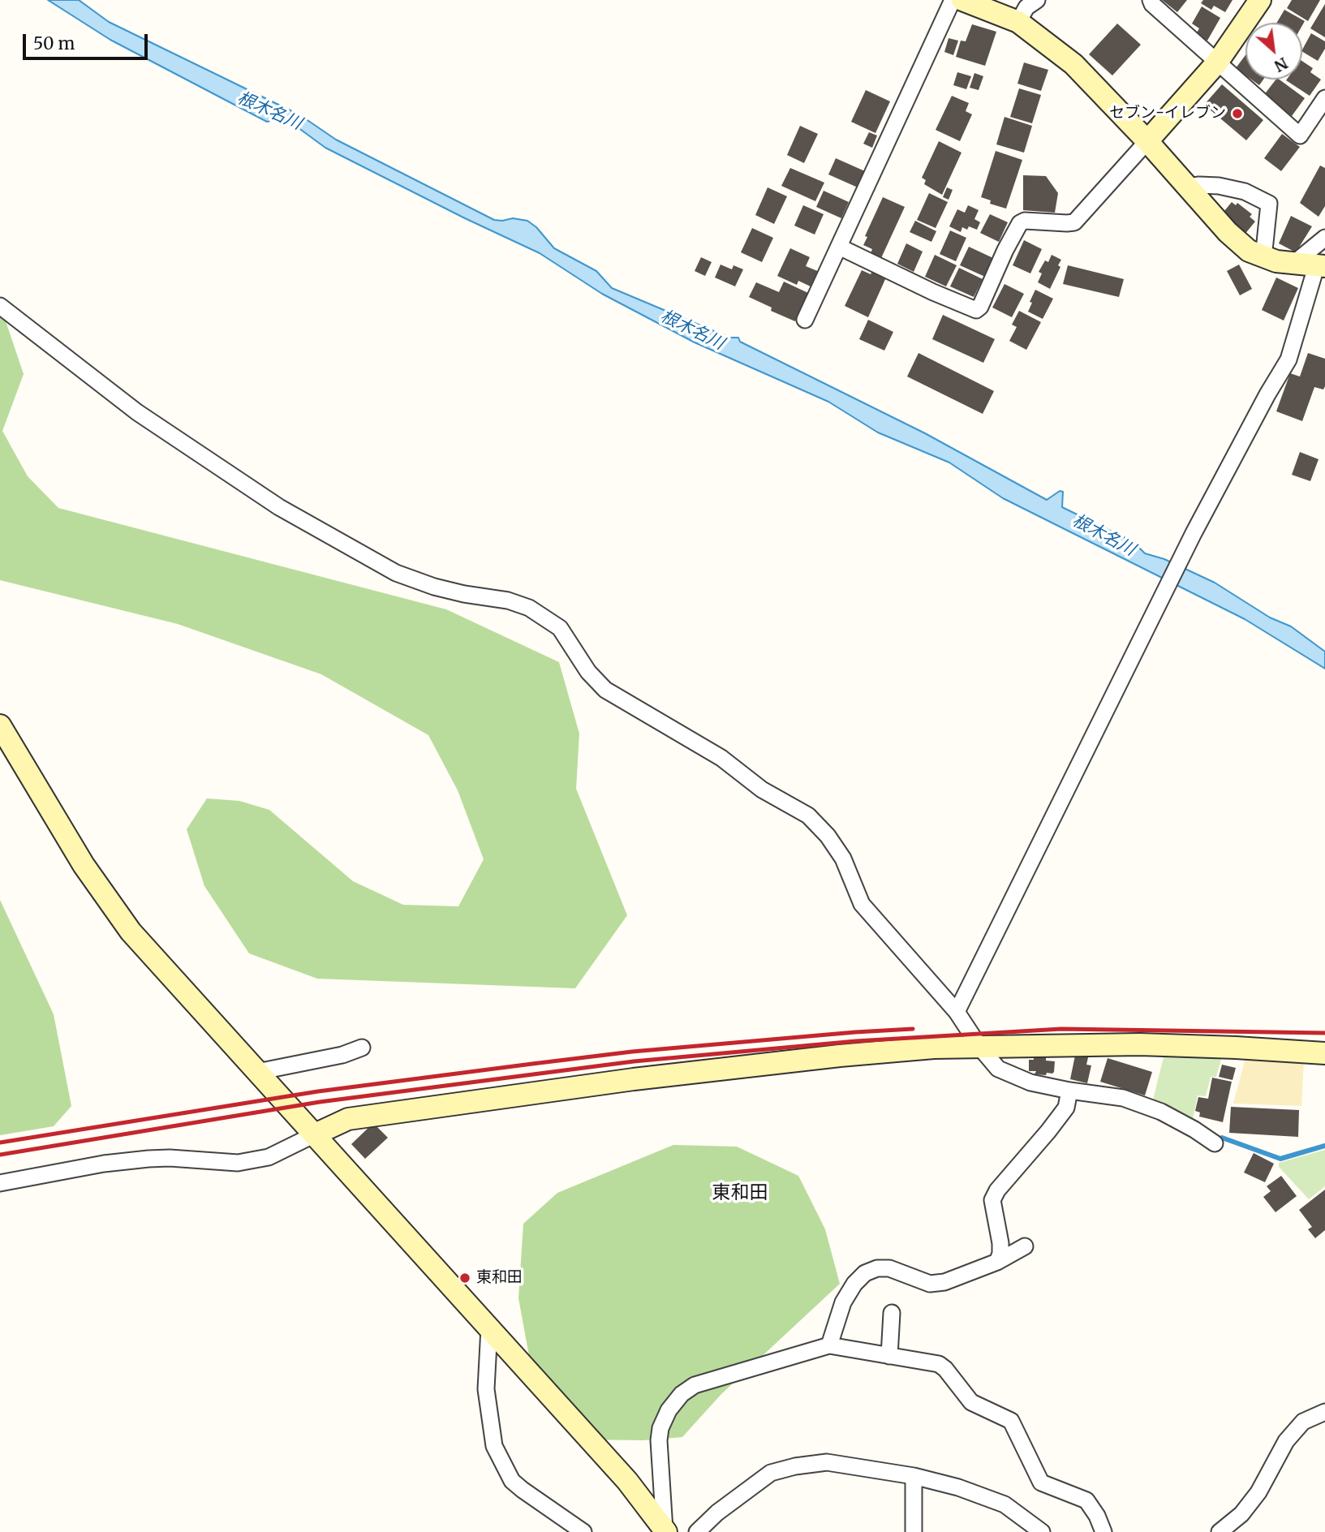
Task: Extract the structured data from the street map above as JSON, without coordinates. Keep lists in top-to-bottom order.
{
  "districts": ["東和田"],
  "water": ["根木名川"],
  "places": ["セブン-イレブン", "東和田"],
  "scale_bar": "50 m",
  "north": "bottom right"
}
